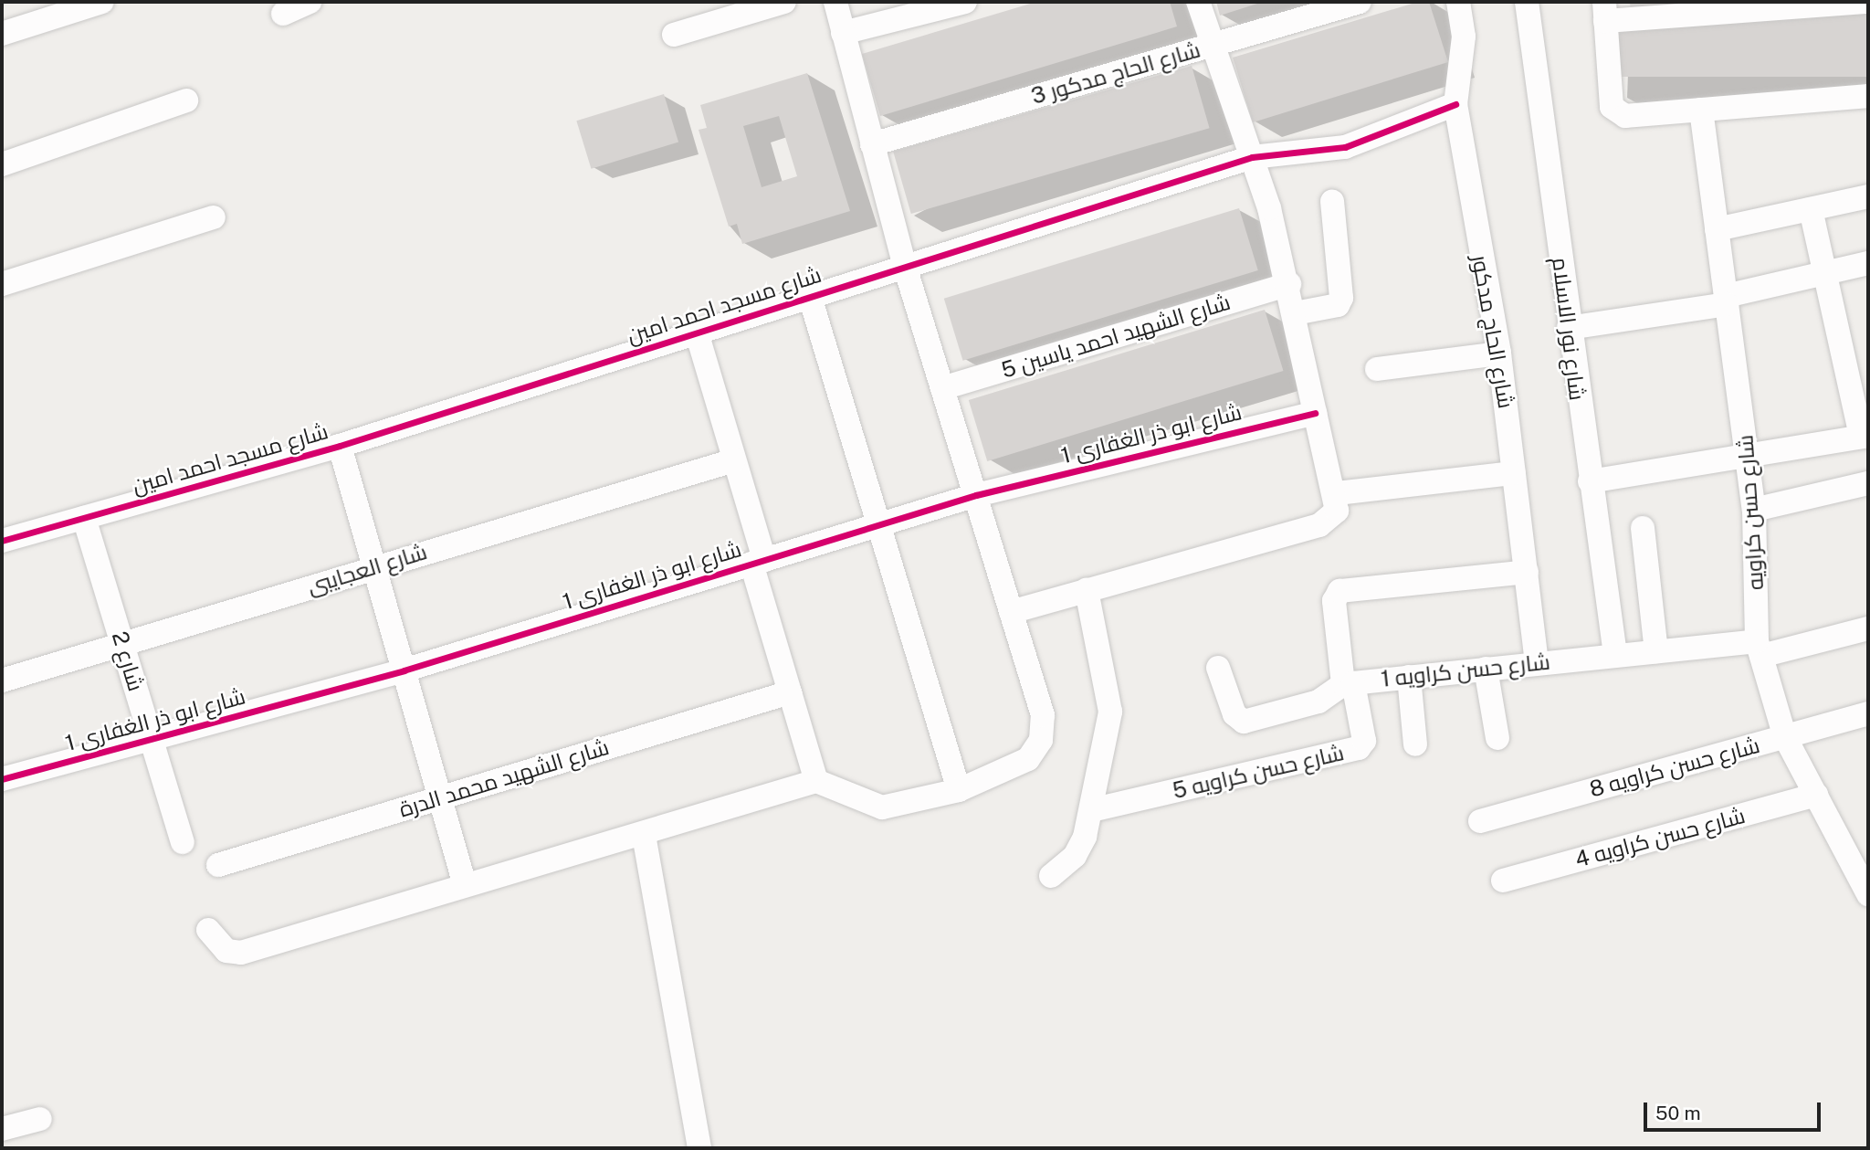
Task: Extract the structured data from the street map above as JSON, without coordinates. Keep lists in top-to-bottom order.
{
  "streets": {
    "street": [
      "شارع الحاج مدكور 3",
      "شارع مسجد احمد امين",
      "شارع نور الاسلام",
      "شارع الحاج مدكور",
      "شارع الشهيد احمد ياسين 5",
      "شارع ابو ذر الغفارى 1",
      "شارع حسن كراويه",
      "شارع العجايبى",
      "شارع 2",
      "شارع حسن كراويه 1",
      "شارع حسن كراويه 8",
      "شارع حسن كراويه 5",
      "شارع الشهيد محمد الدرة",
      "شارع حسن كراويه 4"
    ]
  },
  "crossings": [
    ["شارع مسجد احمد امين", "شارع الحاج مدكور"],
    ["شارع مسجد احمد امين", "شارع 2"],
    ["شارع نور الاسلام", "شارع حسن كراويه 1"],
    ["شارع الحاج مدكور", "شارع حسن كراويه 1"],
    ["شارع الحاج مدكور", "شارع حسن كراويه 5"],
    ["شارع ابو ذر الغفارى 1", "شارع 2"],
    ["شارع حسن كراويه", "شارع حسن كراويه 1"],
    ["شارع حسن كراويه", "شارع حسن كراويه 8"],
    ["شارع حسن كراويه", "شارع حسن كراويه 4"],
    ["شارع العجايبى", "شارع 2"],
    ["شارع حسن كراويه 1", "شارع حسن كراويه 5"]
  ],
  "scale_bar": "50 m"
}
